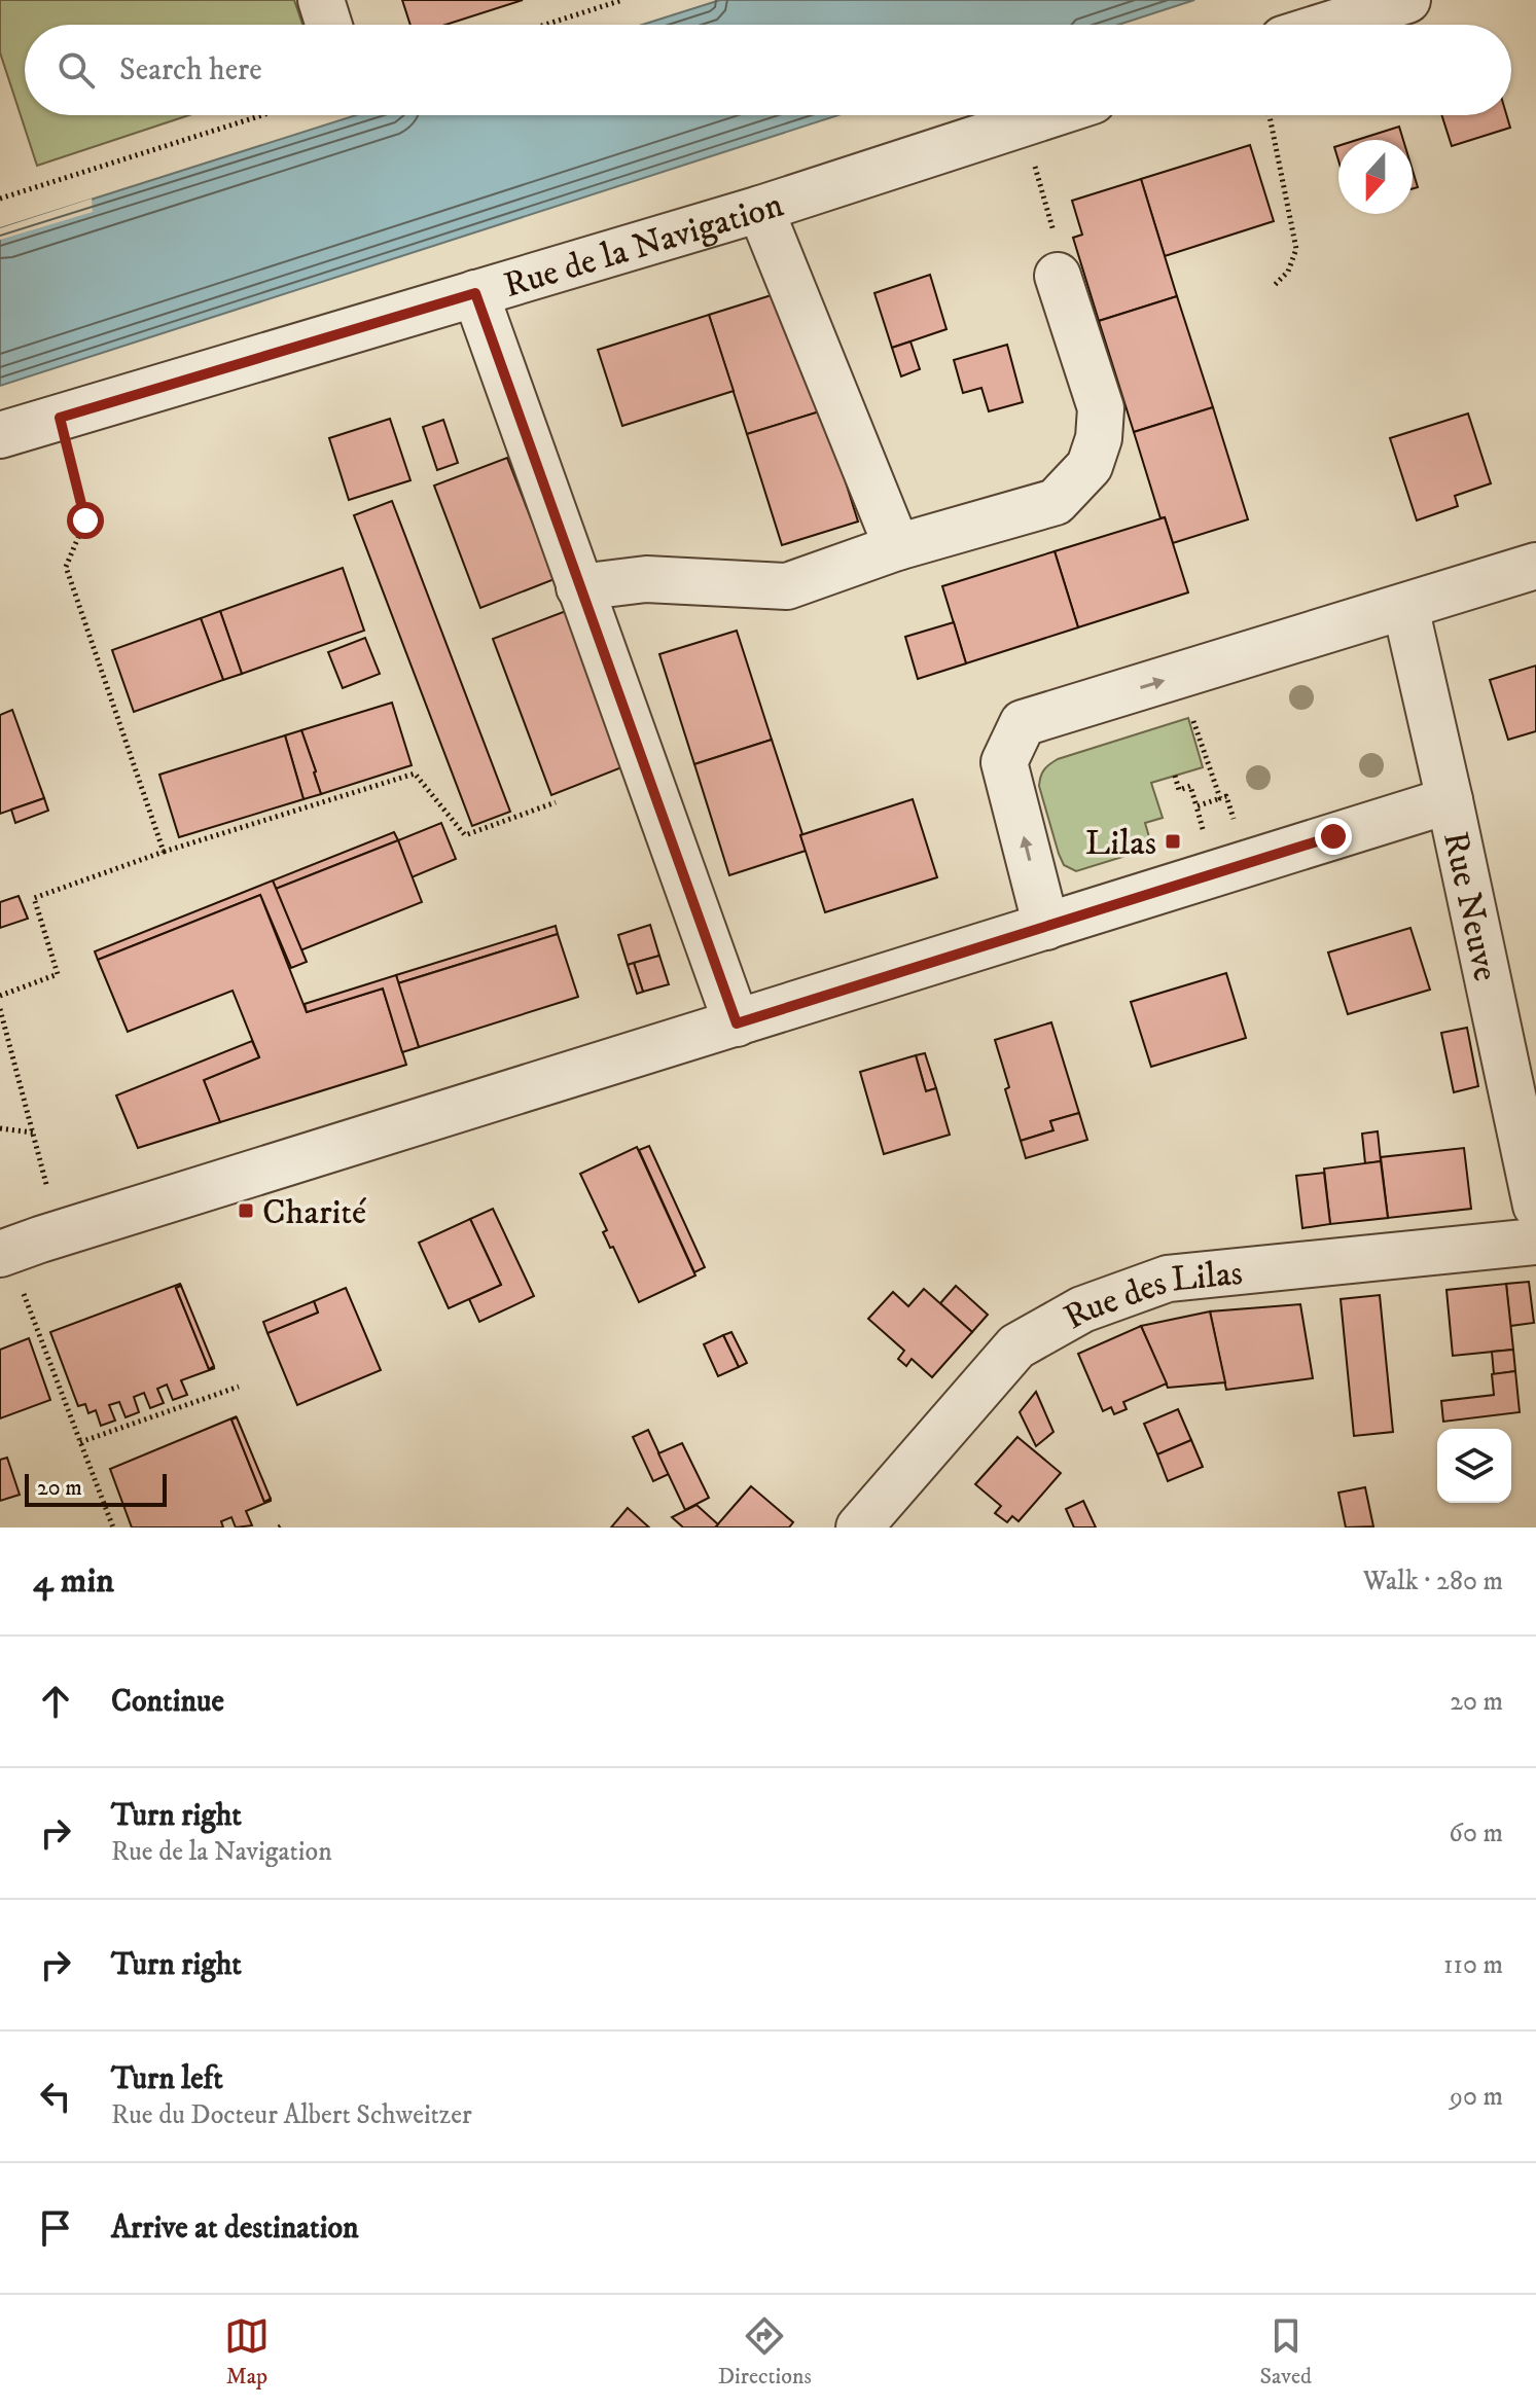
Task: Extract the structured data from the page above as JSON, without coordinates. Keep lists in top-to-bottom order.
{
  "streets": {
    "street": ["Rue de la Navigation", "Rue Neuve", "Rue des Lilas"]
  },
  "places": {
    "transit": ["Lilas", "Charité"]
  },
  "scale_bar": "20 m",
  "north": "bottom",
  "page": {
    "search": "Search here",
    "scale": "20 m",
    "heading": ["4 min", "Walk · 280 m"],
    "list": [
      ["Continue", "20 m"],
      ["Turn right", "Rue de la Navigation", "60 m"],
      ["Turn right", "110 m"],
      ["Turn left", "Rue du Docteur Albert Schweitzer", "90 m"],
      "Arrive at destination"
    ],
    "nav": ["Map", "Directions", "Saved"]
  }
}
